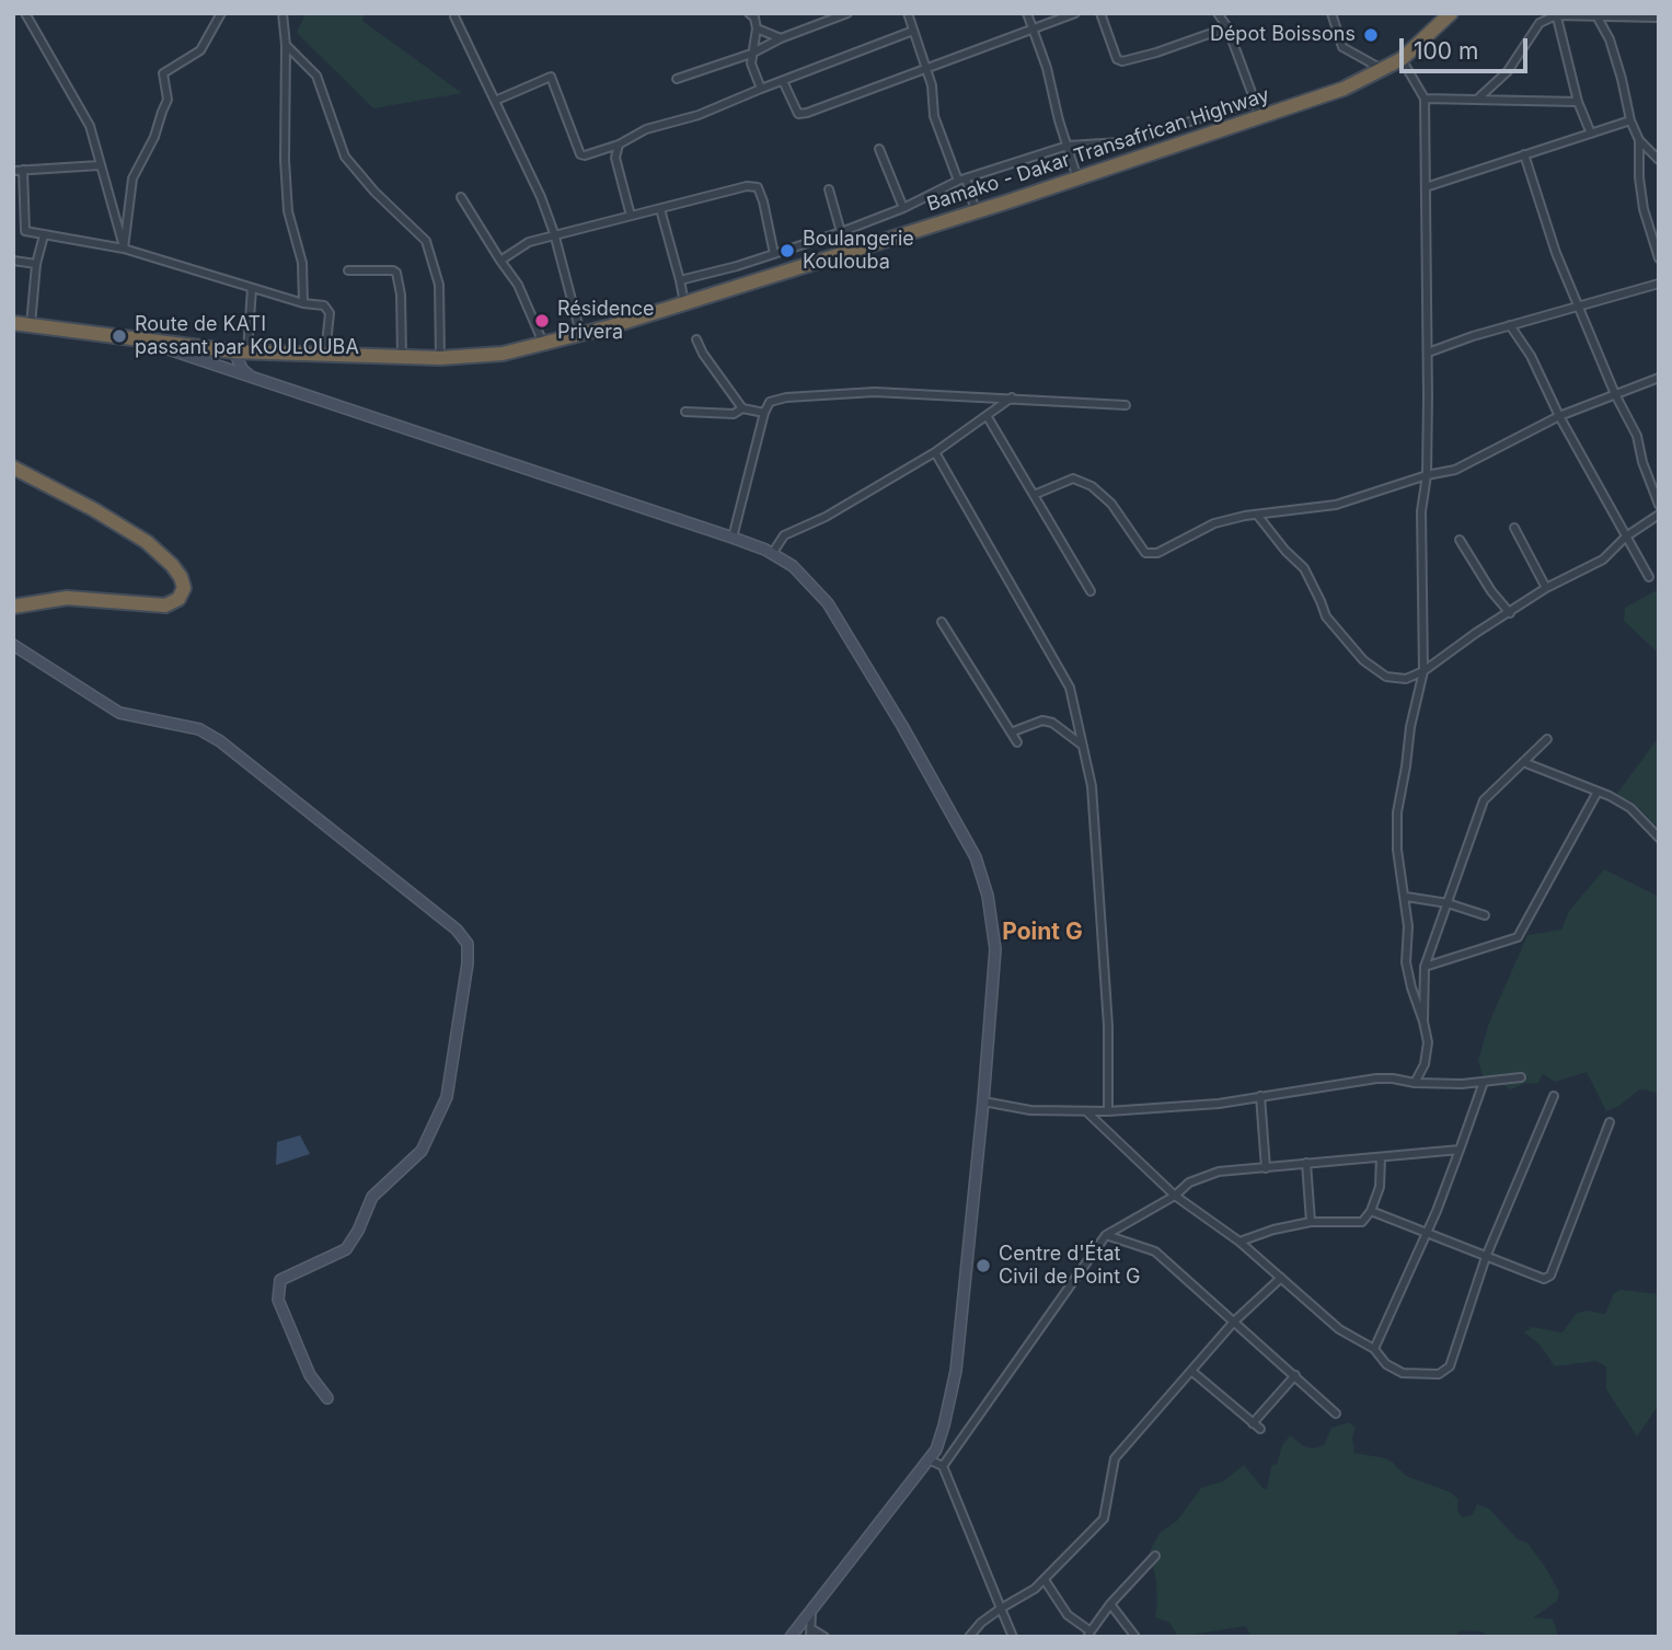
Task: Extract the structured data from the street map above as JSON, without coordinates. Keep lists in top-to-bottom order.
{
  "streets": {
    "highway": ["Bamako - Dakar Transafrican Highway"]
  },
  "districts": ["Point G"],
  "places": [
    "Dépot Boissons",
    "Boulangerie Koulouba",
    "Résidence Privera",
    "Route de KATI passant par KOULOUBA",
    "Centre d'État Civil de Point G"
  ],
  "scale_bar": "100 m"
}
